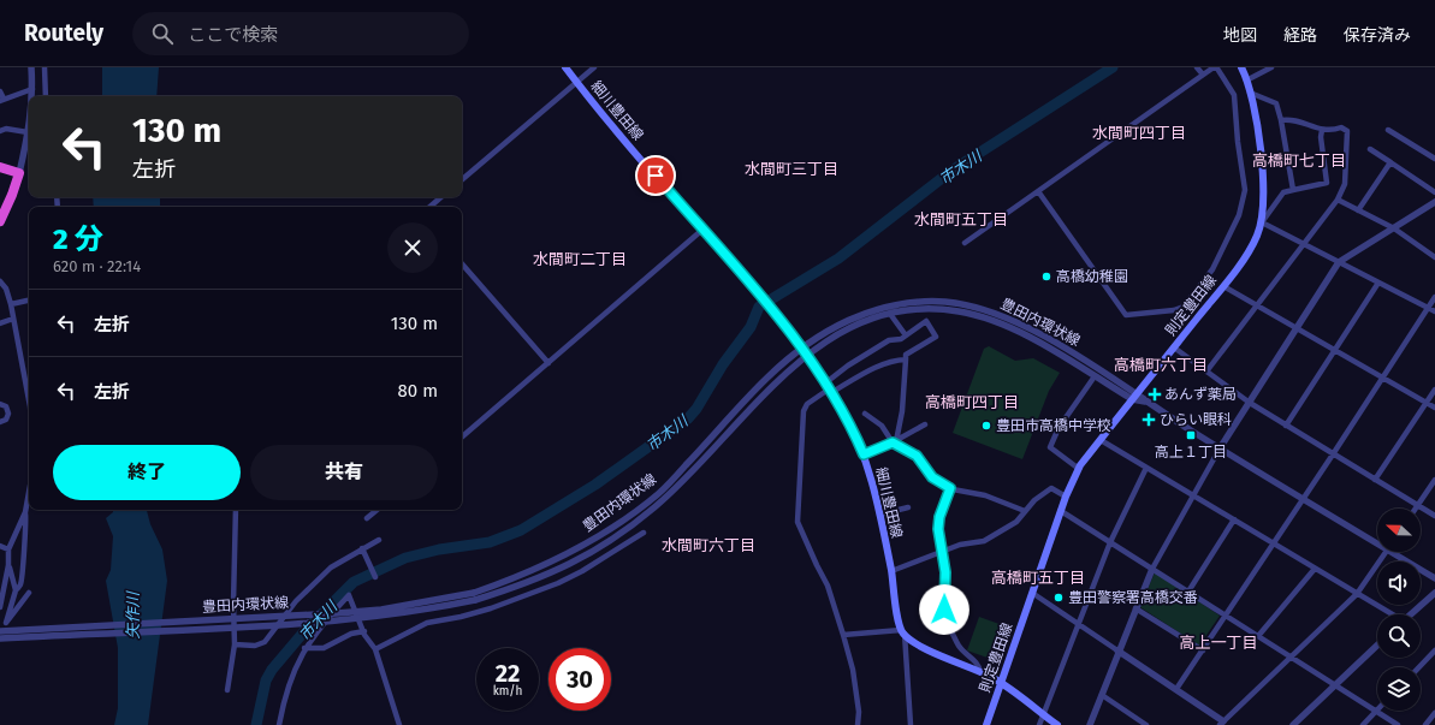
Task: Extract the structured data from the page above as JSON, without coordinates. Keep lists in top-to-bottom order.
{
  "streets": {
    "main road": ["細川豊田線", "則定豊田線"],
    "street": ["豊田内環状線"]
  },
  "crossings": [
    ["細川豊田線", "豊田内環状線"],
    ["則定豊田線", "豊田内環状線"]
  ],
  "districts": [
    "水間町四丁目",
    "高橋町七丁目",
    "水間町三丁目",
    "水間町五丁目",
    "水間町二丁目",
    "高橋町六丁目",
    "高橋町四丁目",
    "水間町六丁目",
    "高橋町五丁目",
    "高上一丁目"
  ],
  "water": ["市木川", "矢作川"],
  "places": {
    "other": ["高橋幼稚園", "豊田市高橋中学校", "豊田警察署高橋交番"],
    "health": ["あんず薬局", "ひらい眼科"],
    "transit": ["高上１丁目"]
  },
  "north": "left",
  "page": {
    "header": "Routely",
    "search": "ここで検索",
    "nav": ["地図", "経路", "保存済み"],
    "turn": ["130 m", "左折"],
    "heading": ["2 分", "620 m · 22:14"],
    "list": [
      {
        "name": "左折",
        "value": "130 m"
      },
      {
        "name": "左折",
        "value": "80 m"
      }
    ],
    "buttons": ["終了", "共有"],
    "speed": "22 km/h",
    "limit": "30"
  }
}
